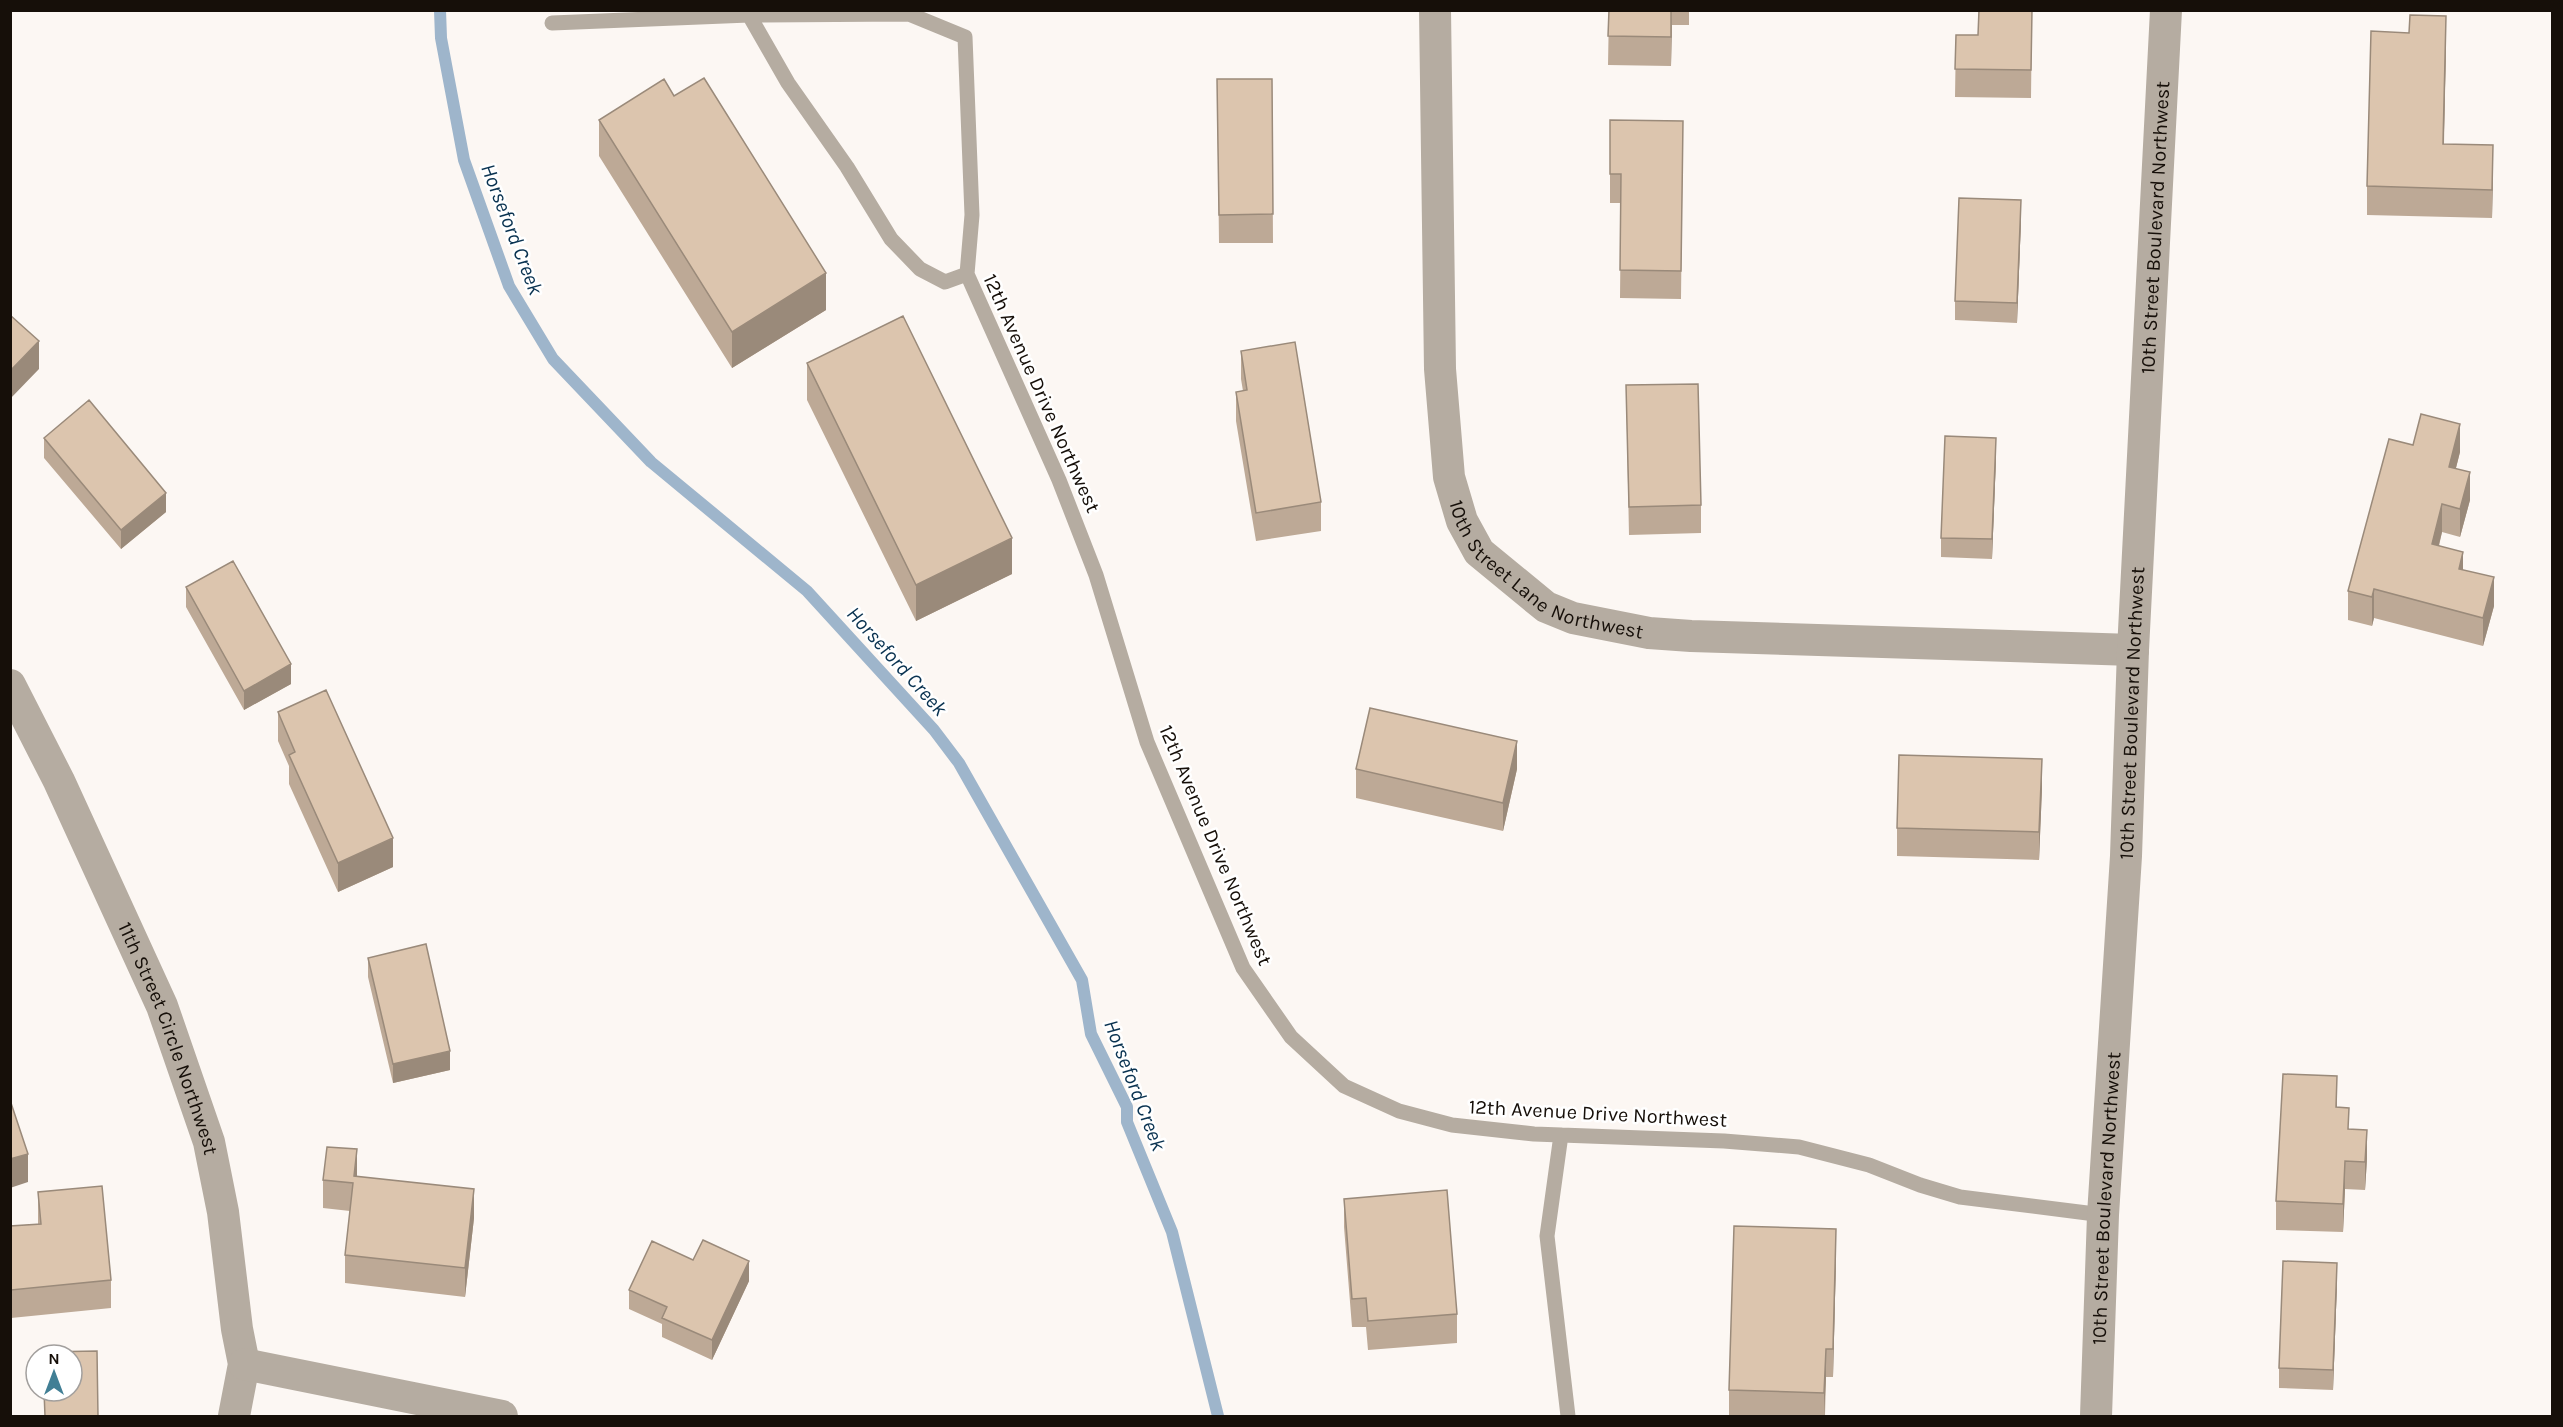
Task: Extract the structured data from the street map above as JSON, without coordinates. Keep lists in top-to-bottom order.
{
  "streets": {
    "street": ["10th Street Boulevard Northwest", "10th Street Lane Northwest", "11th Street Circle Northwest"],
    "lane": ["12th Avenue Drive Northwest"]
  },
  "crossings": [
    ["10th Street Boulevard Northwest", "12th Avenue Drive Northwest"],
    ["10th Street Boulevard Northwest", "10th Street Lane Northwest"]
  ],
  "water": ["Horseford Creek"],
  "north": "top"
}
